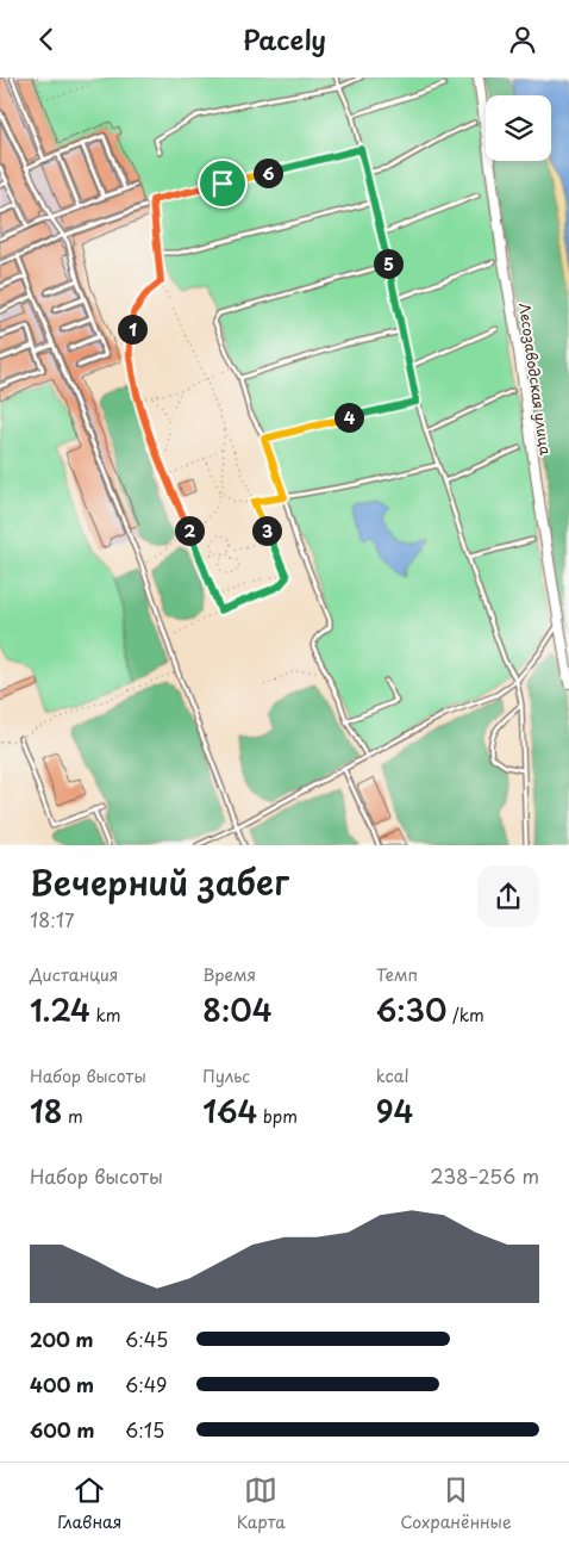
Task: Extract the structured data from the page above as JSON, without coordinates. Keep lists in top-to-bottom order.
{
  "streets": {
    "street": ["Лесозаводская улица"]
  },
  "page": {
    "header": "Pacely",
    "pins": [
      "6",
      "5",
      "1",
      "4",
      "2",
      "3"
    ],
    "heading": ["Вечерний забег", "18:17"],
    "stats": [
      ["Дистанция", "1.24 km"],
      ["Время", "8:04"],
      ["Темп", "6:30 /km"],
      ["Набор высоты", "18 m"],
      ["Пульс", "164 bpm"],
      ["kcal", "94"]
    ],
    "chart": ["Набор высоты", "238–256 m"],
    "list": [
      {
        "name": "200 m",
        "note": "6:45"
      },
      {
        "name": "400 m",
        "note": "6:49"
      },
      {
        "name": "600 m",
        "note": "6:15"
      }
    ],
    "tabs": ["Главная", "Карта", "Сохранённые"]
  }
}
